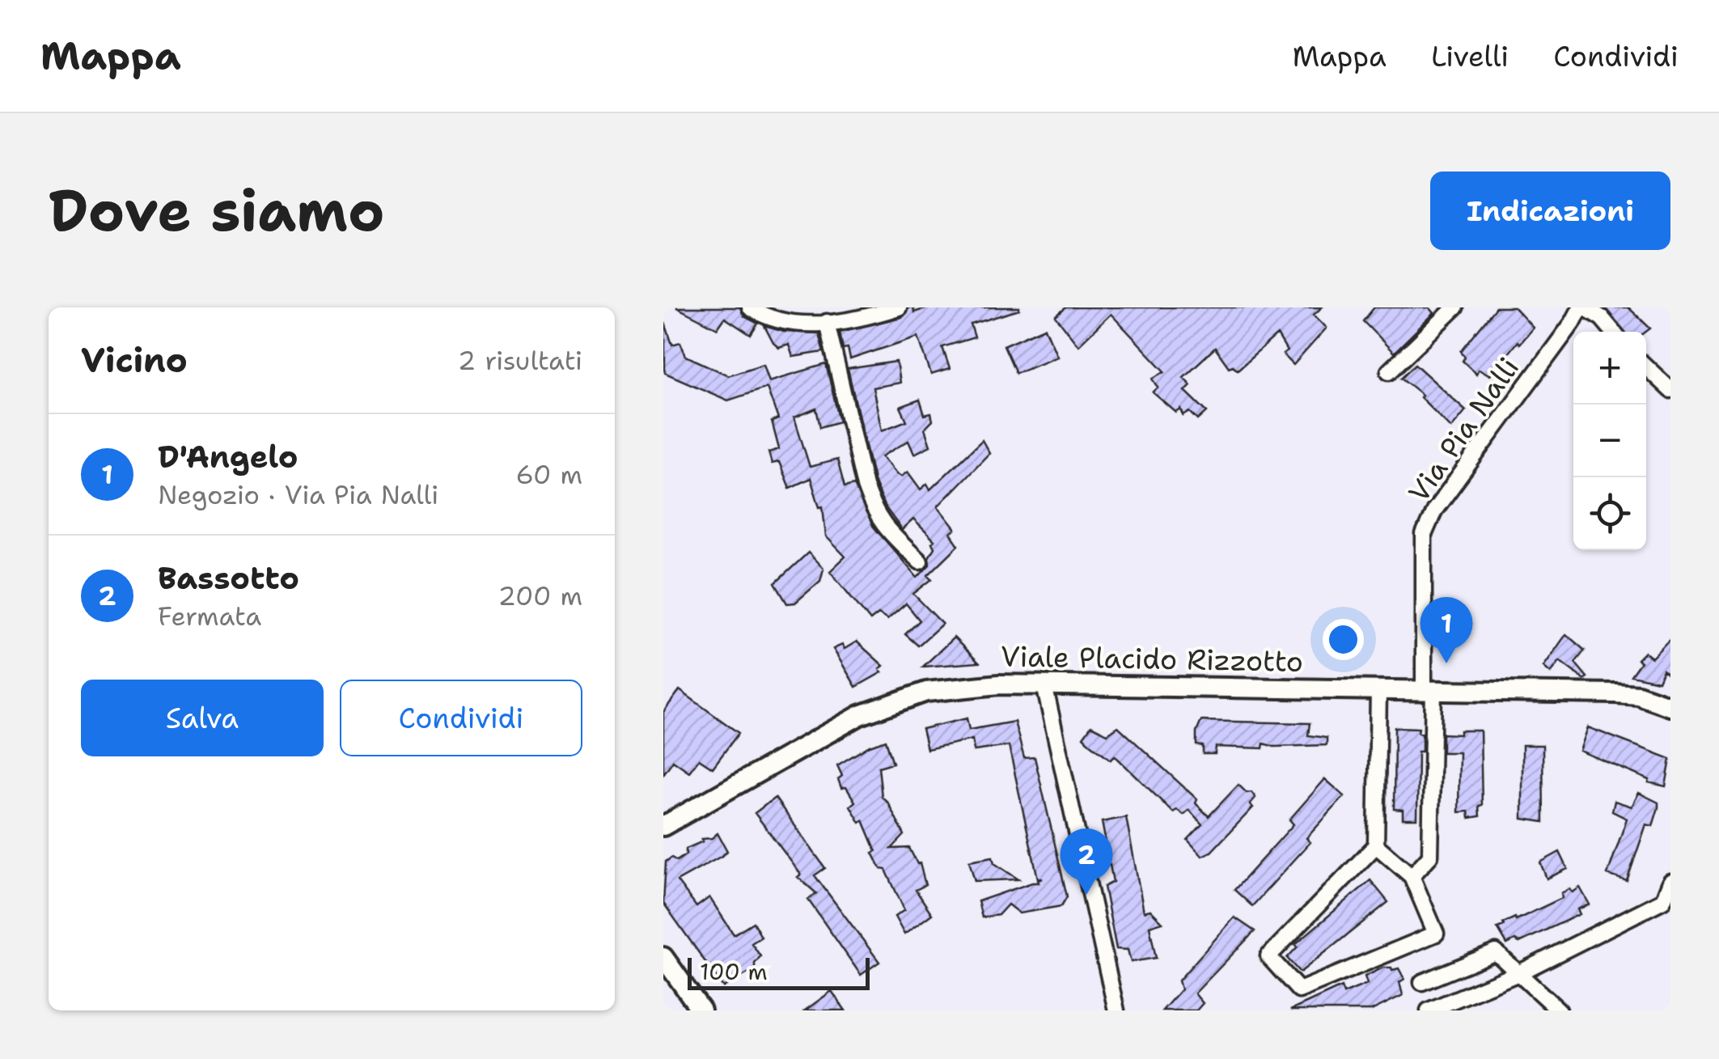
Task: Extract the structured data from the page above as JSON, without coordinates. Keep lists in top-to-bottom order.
{
  "streets": {
    "street": ["Via Pia Nalli", "Viale Placido Rizzotto"]
  },
  "crossings": [
    ["Via Pia Nalli", "Viale Placido Rizzotto"]
  ],
  "scale_bar": "100 m",
  "page": {
    "header": "Mappa",
    "nav": ["Mappa", "Livelli", "Condividi"],
    "buttons": [
      "Indicazioni",
      ["Salva", "Condividi"]
    ],
    "title": "Dove siamo",
    "heading": ["Vicino", "2 risultati"],
    "map_buttons": ["+", "−"],
    "list": [
      {
        "mark": "1",
        "name": "D'Angelo",
        "note": "Negozio · Via Pia Nalli",
        "value": "60 m"
      },
      {
        "mark": "2",
        "name": "Bassotto",
        "note": "Fermata",
        "value": "200 m"
      }
    ],
    "pins": ["1", "2"],
    "scale": "100 m"
  }
}
